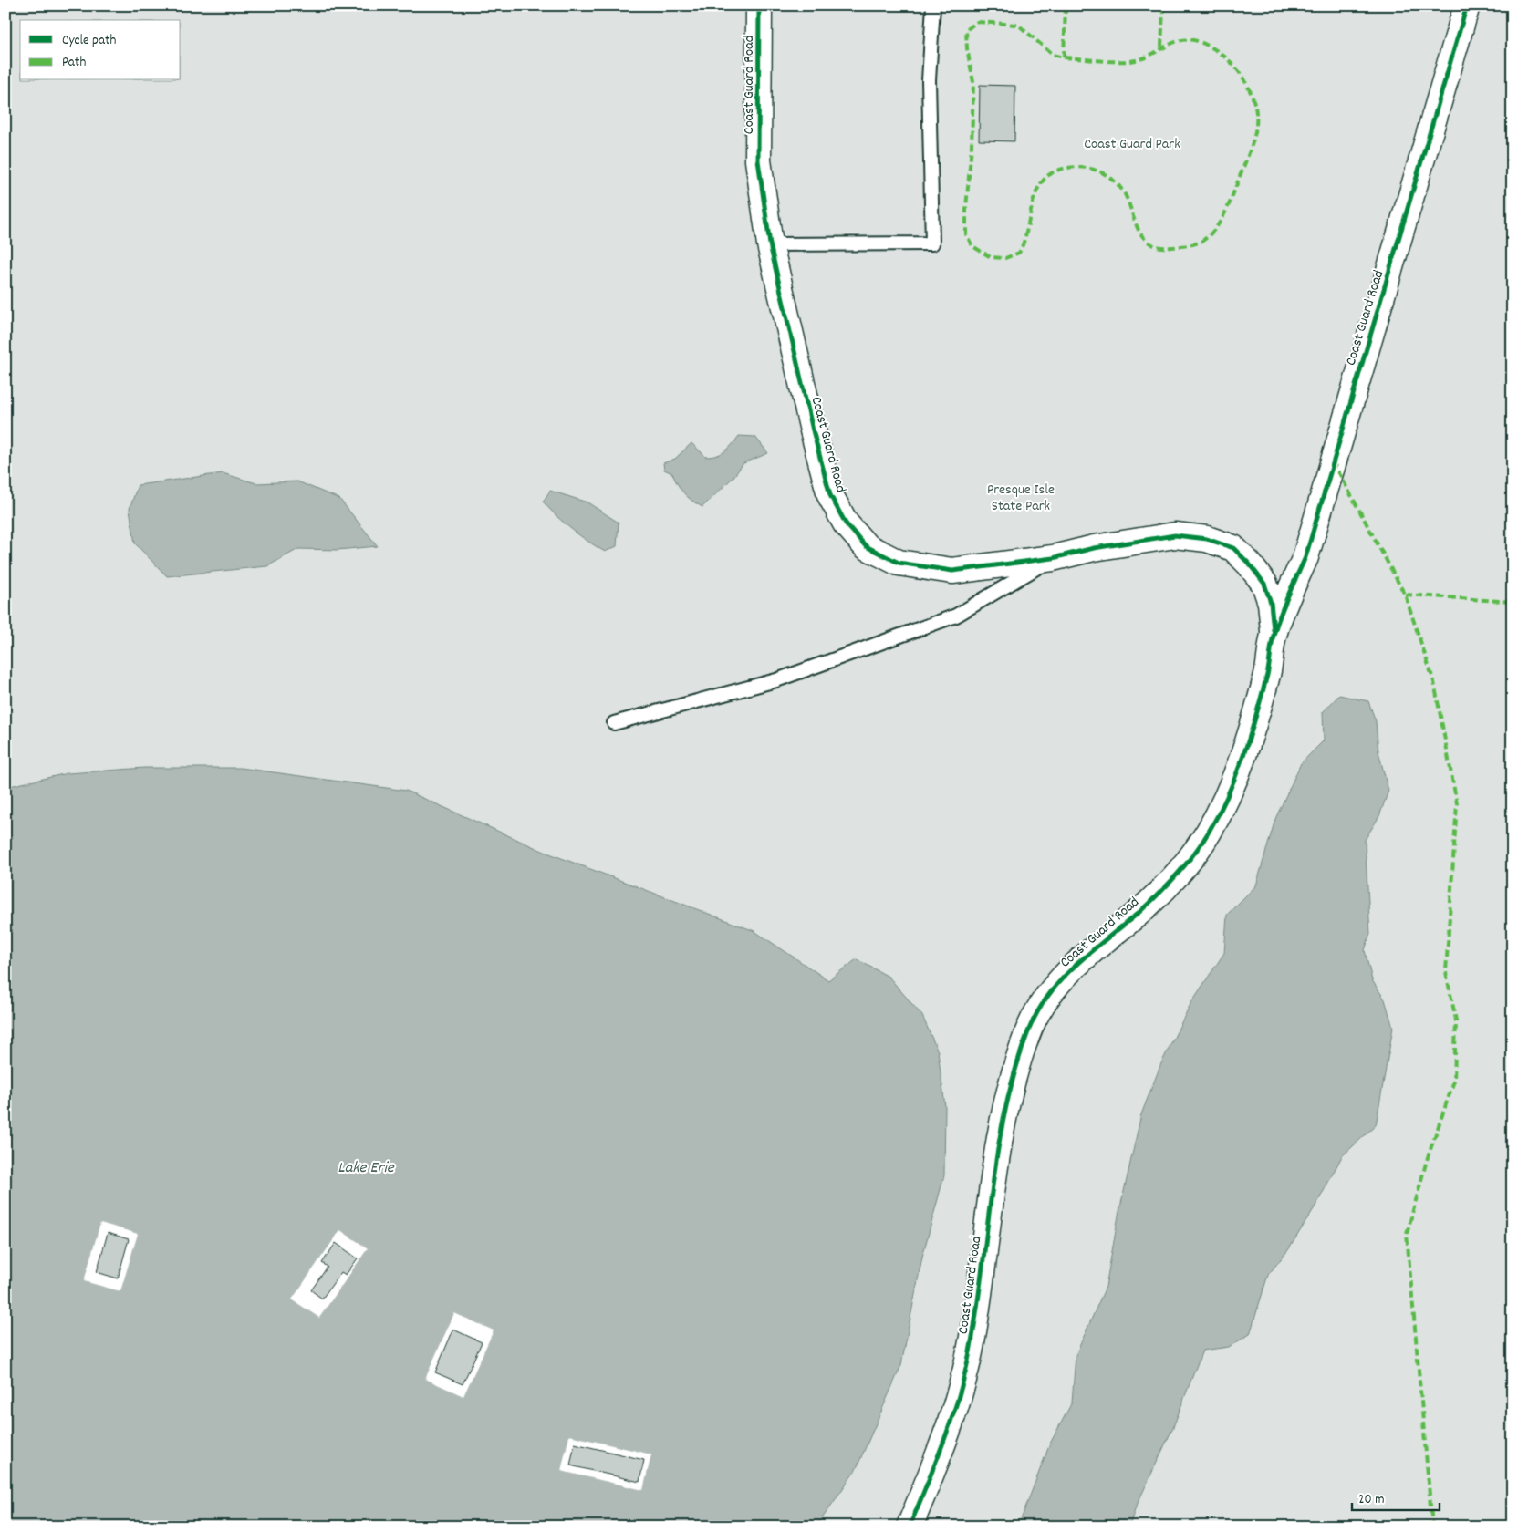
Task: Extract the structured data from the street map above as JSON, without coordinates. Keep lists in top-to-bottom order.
{
  "streets": {
    "street": ["Coast Guard Road"]
  },
  "water": ["Lake Erie"],
  "parks": ["Coast Guard Park", "Presque Isle State Park"],
  "legend": ["Cycle path", "Path"],
  "scale_bar": "20 m"
}
